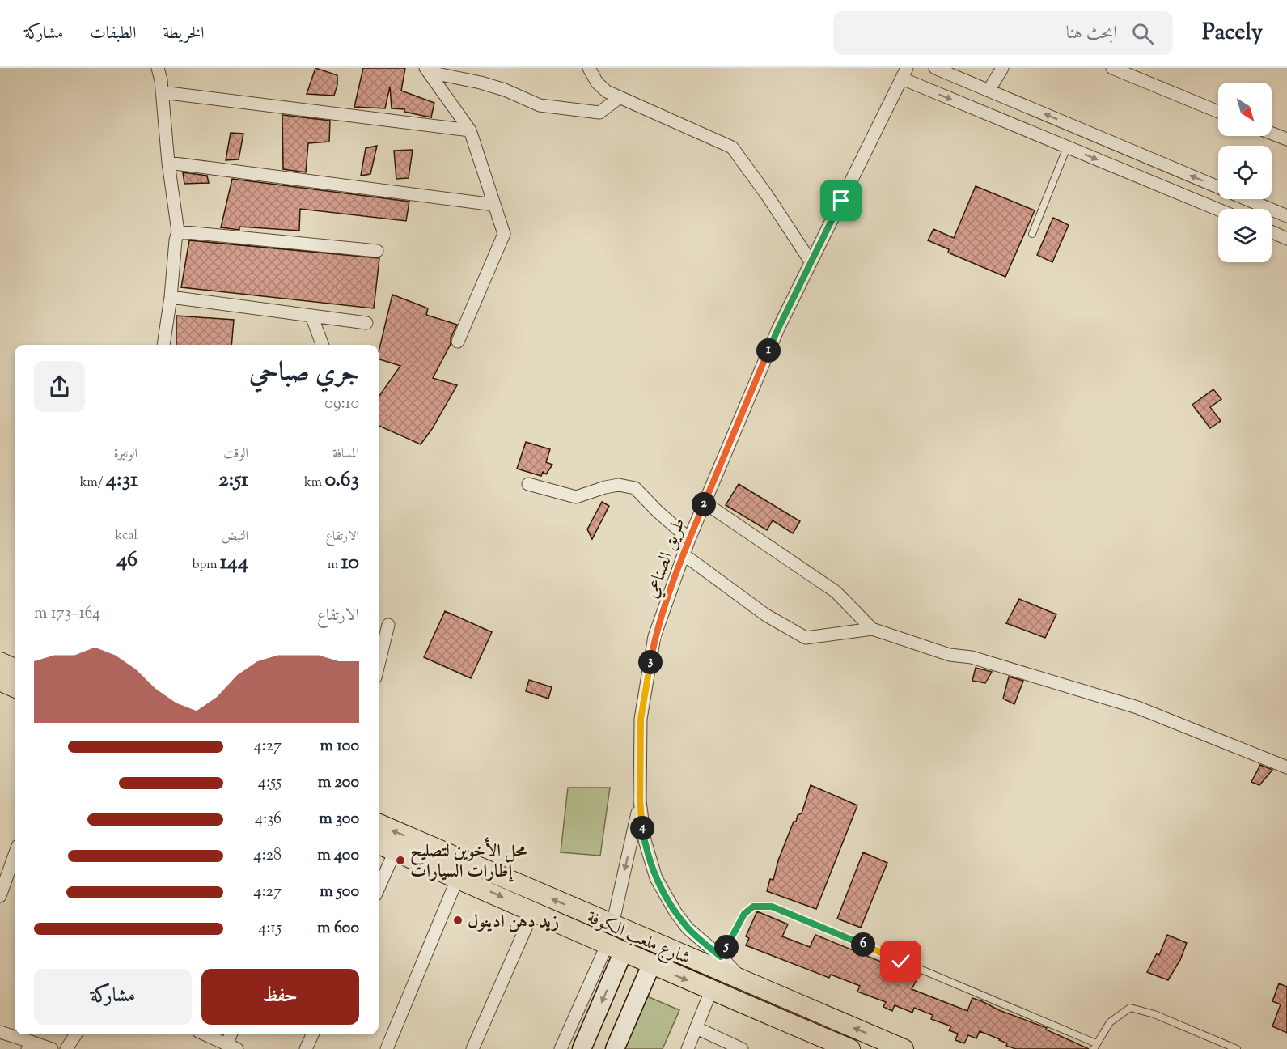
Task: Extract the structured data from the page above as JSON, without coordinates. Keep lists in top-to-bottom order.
{
  "streets": {
    "main road": ["شارع ملعب الكوفة"],
    "street": ["طريق الصناعي"]
  },
  "crossings": [
    ["طريق الصناعي", "شارع ملعب الكوفة"]
  ],
  "places": ["محل الأخوين لتصليح إطارات السيارات", "زيد دهن ادينول"],
  "north": "bottom right",
  "page": {
    "header": "Pacely",
    "search": "ابحث هنا",
    "nav": ["الخريطة", "الطبقات", "مشاركة"],
    "pins": [
      "1",
      "2",
      "3",
      "4",
      "6",
      "5"
    ],
    "heading": ["جري صباحي", "09:10"],
    "stats": [
      ["المسافة", "0.63 km"],
      ["الوقت", "2:51"],
      ["الوتيرة", "4:31 /km"],
      ["الارتفاع", "10 m"],
      ["النبض", "144 bpm"],
      ["kcal", "46"]
    ],
    "chart": ["الارتفاع", "164–173 m"],
    "list": [
      {
        "name": "100 m",
        "note": "4:27"
      },
      {
        "name": "200 m",
        "note": "4:55"
      },
      {
        "name": "300 m",
        "note": "4:36"
      },
      {
        "name": "400 m",
        "note": "4:28"
      },
      {
        "name": "500 m",
        "note": "4:27"
      },
      {
        "name": "600 m",
        "note": "4:15"
      }
    ],
    "buttons": ["حفظ", "مشاركة"]
  }
}
